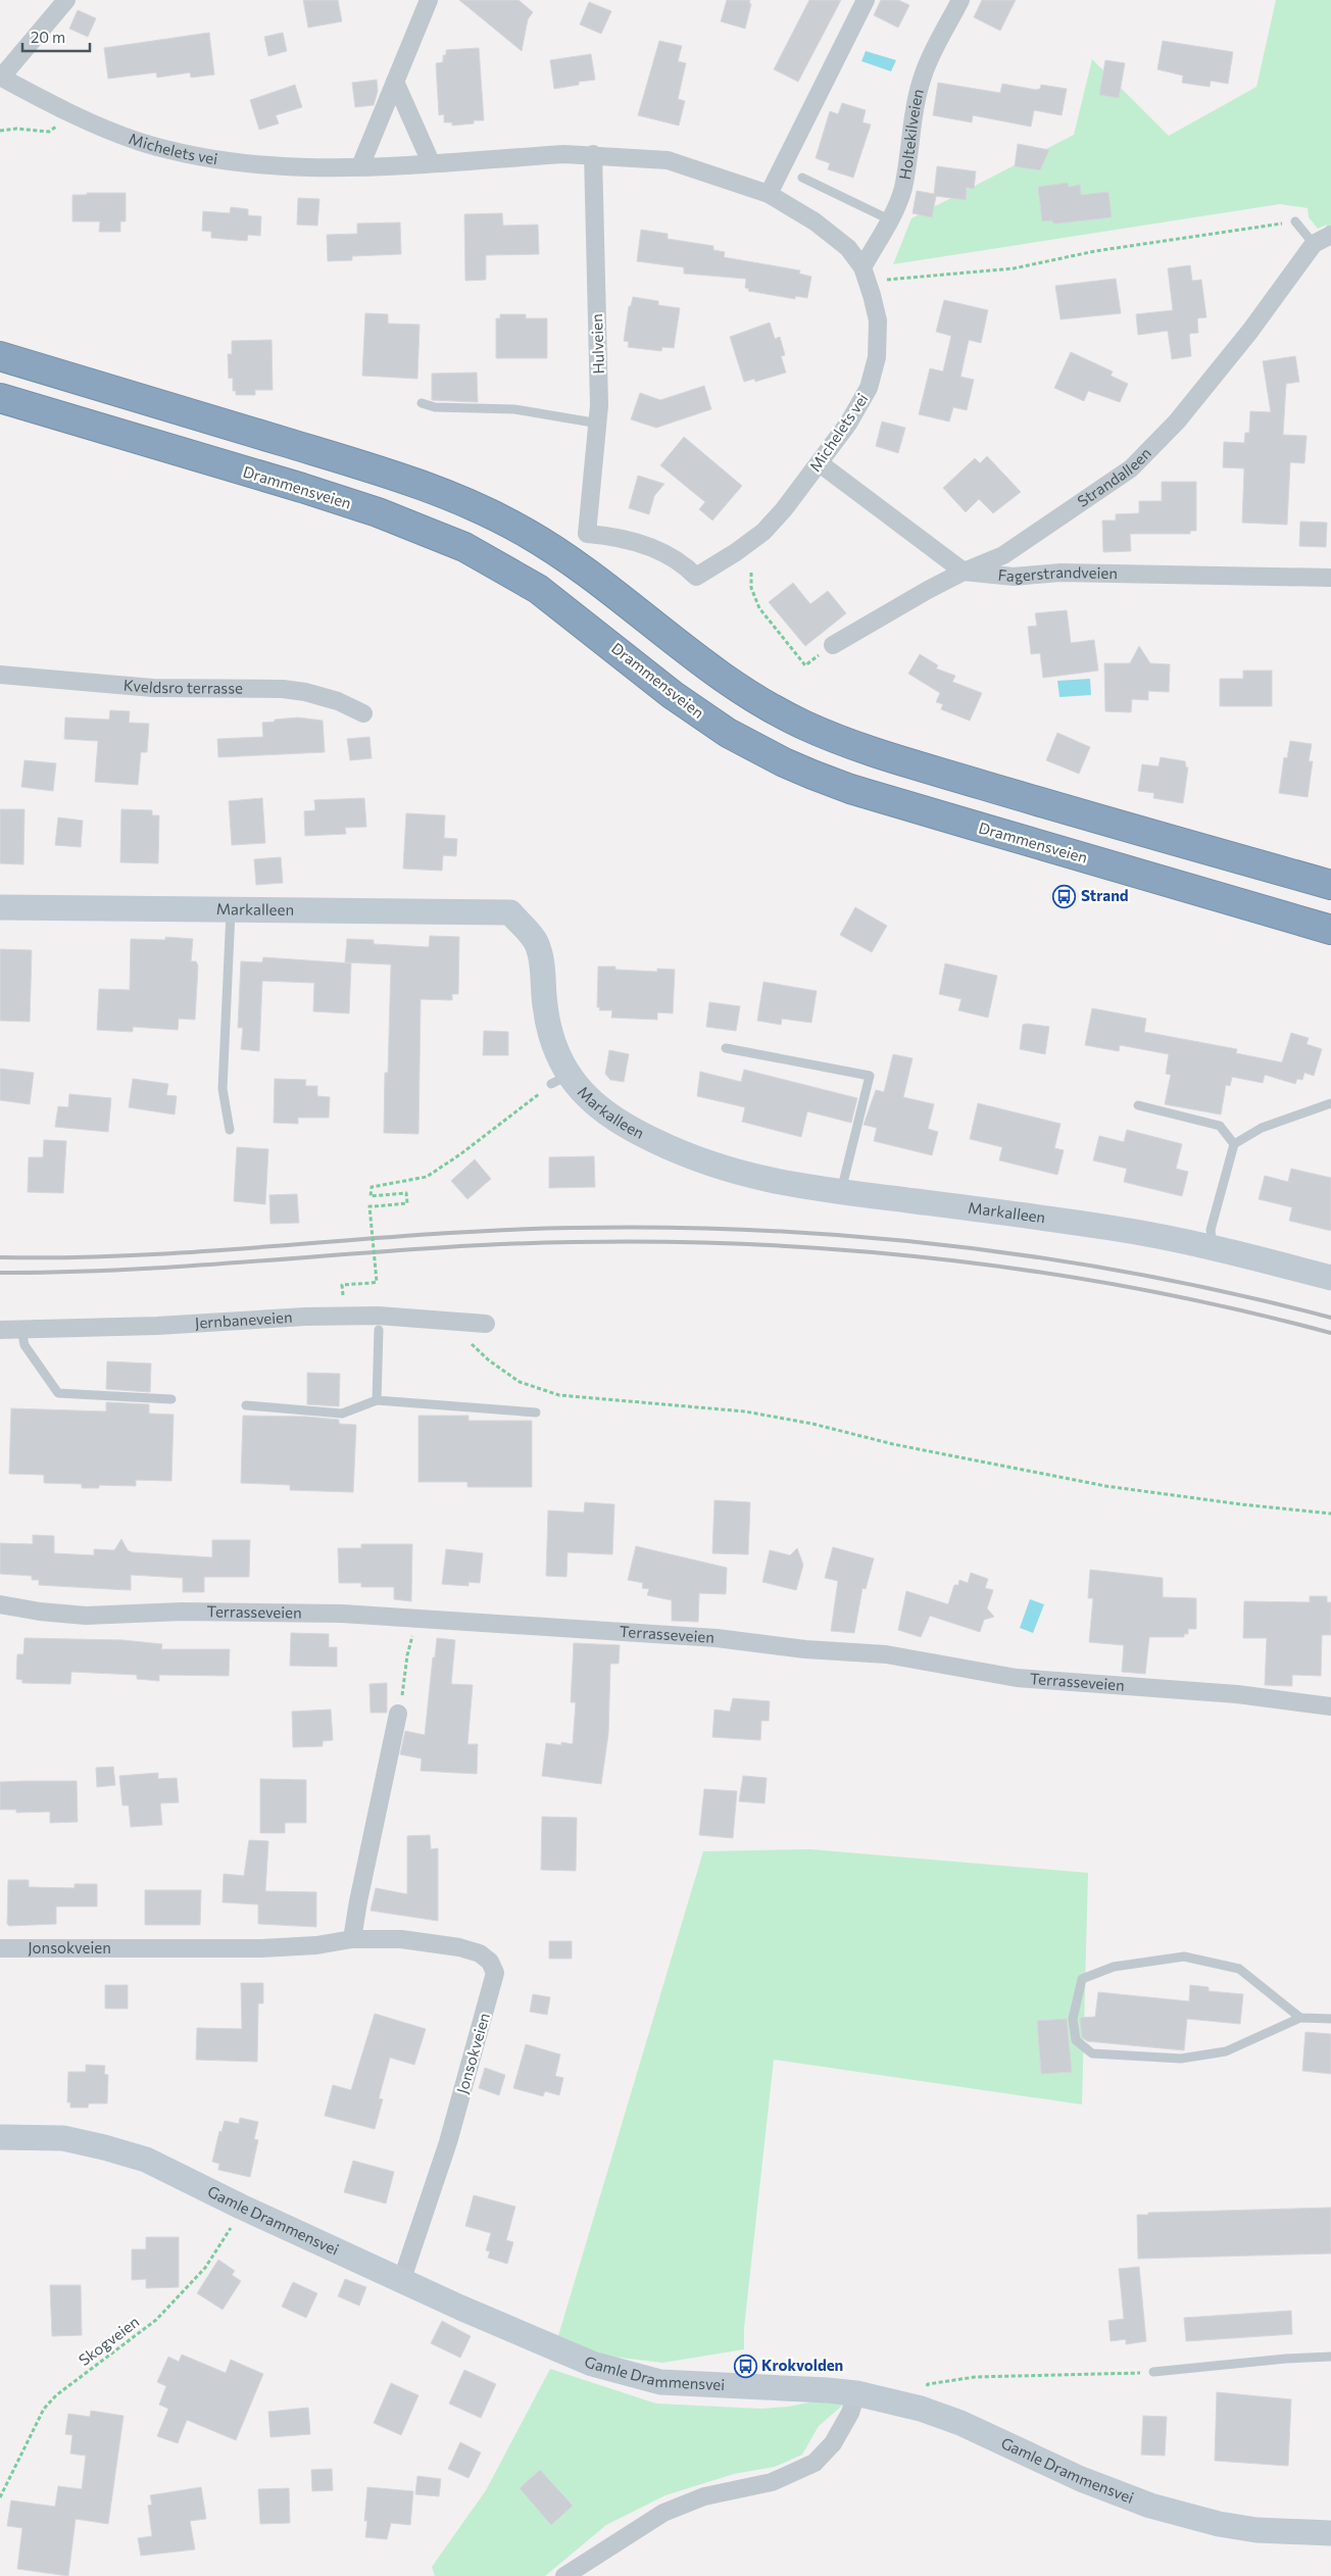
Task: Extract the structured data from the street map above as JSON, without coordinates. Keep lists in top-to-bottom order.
{
  "streets": {
    "highway": ["Drammensveien"],
    "main road": ["Markalleen", "Gamle Drammensvei"],
    "street": [
      "Holtekilveien",
      "Michelets vei",
      "Hulveien",
      "Strandalleen",
      "Fagerstrandveien",
      "Kveldsro terrasse",
      "Jernbaneveien",
      "Terrasseveien",
      "Jonsokveien"
    ],
    "path": ["Skogveien"]
  },
  "crossings": [
    ["Holtekilveien", "Michelets vei"],
    ["Michelets vei", "Hulveien"],
    ["Strandalleen", "Fagerstrandveien"],
    ["Jonsokveien", "Gamle Drammensvei"],
    ["Gamle Drammensvei", "Skogveien"]
  ],
  "places": {
    "bus stop": ["Strand", "Krokvolden"]
  },
  "scale_bar": "20 m"
}
